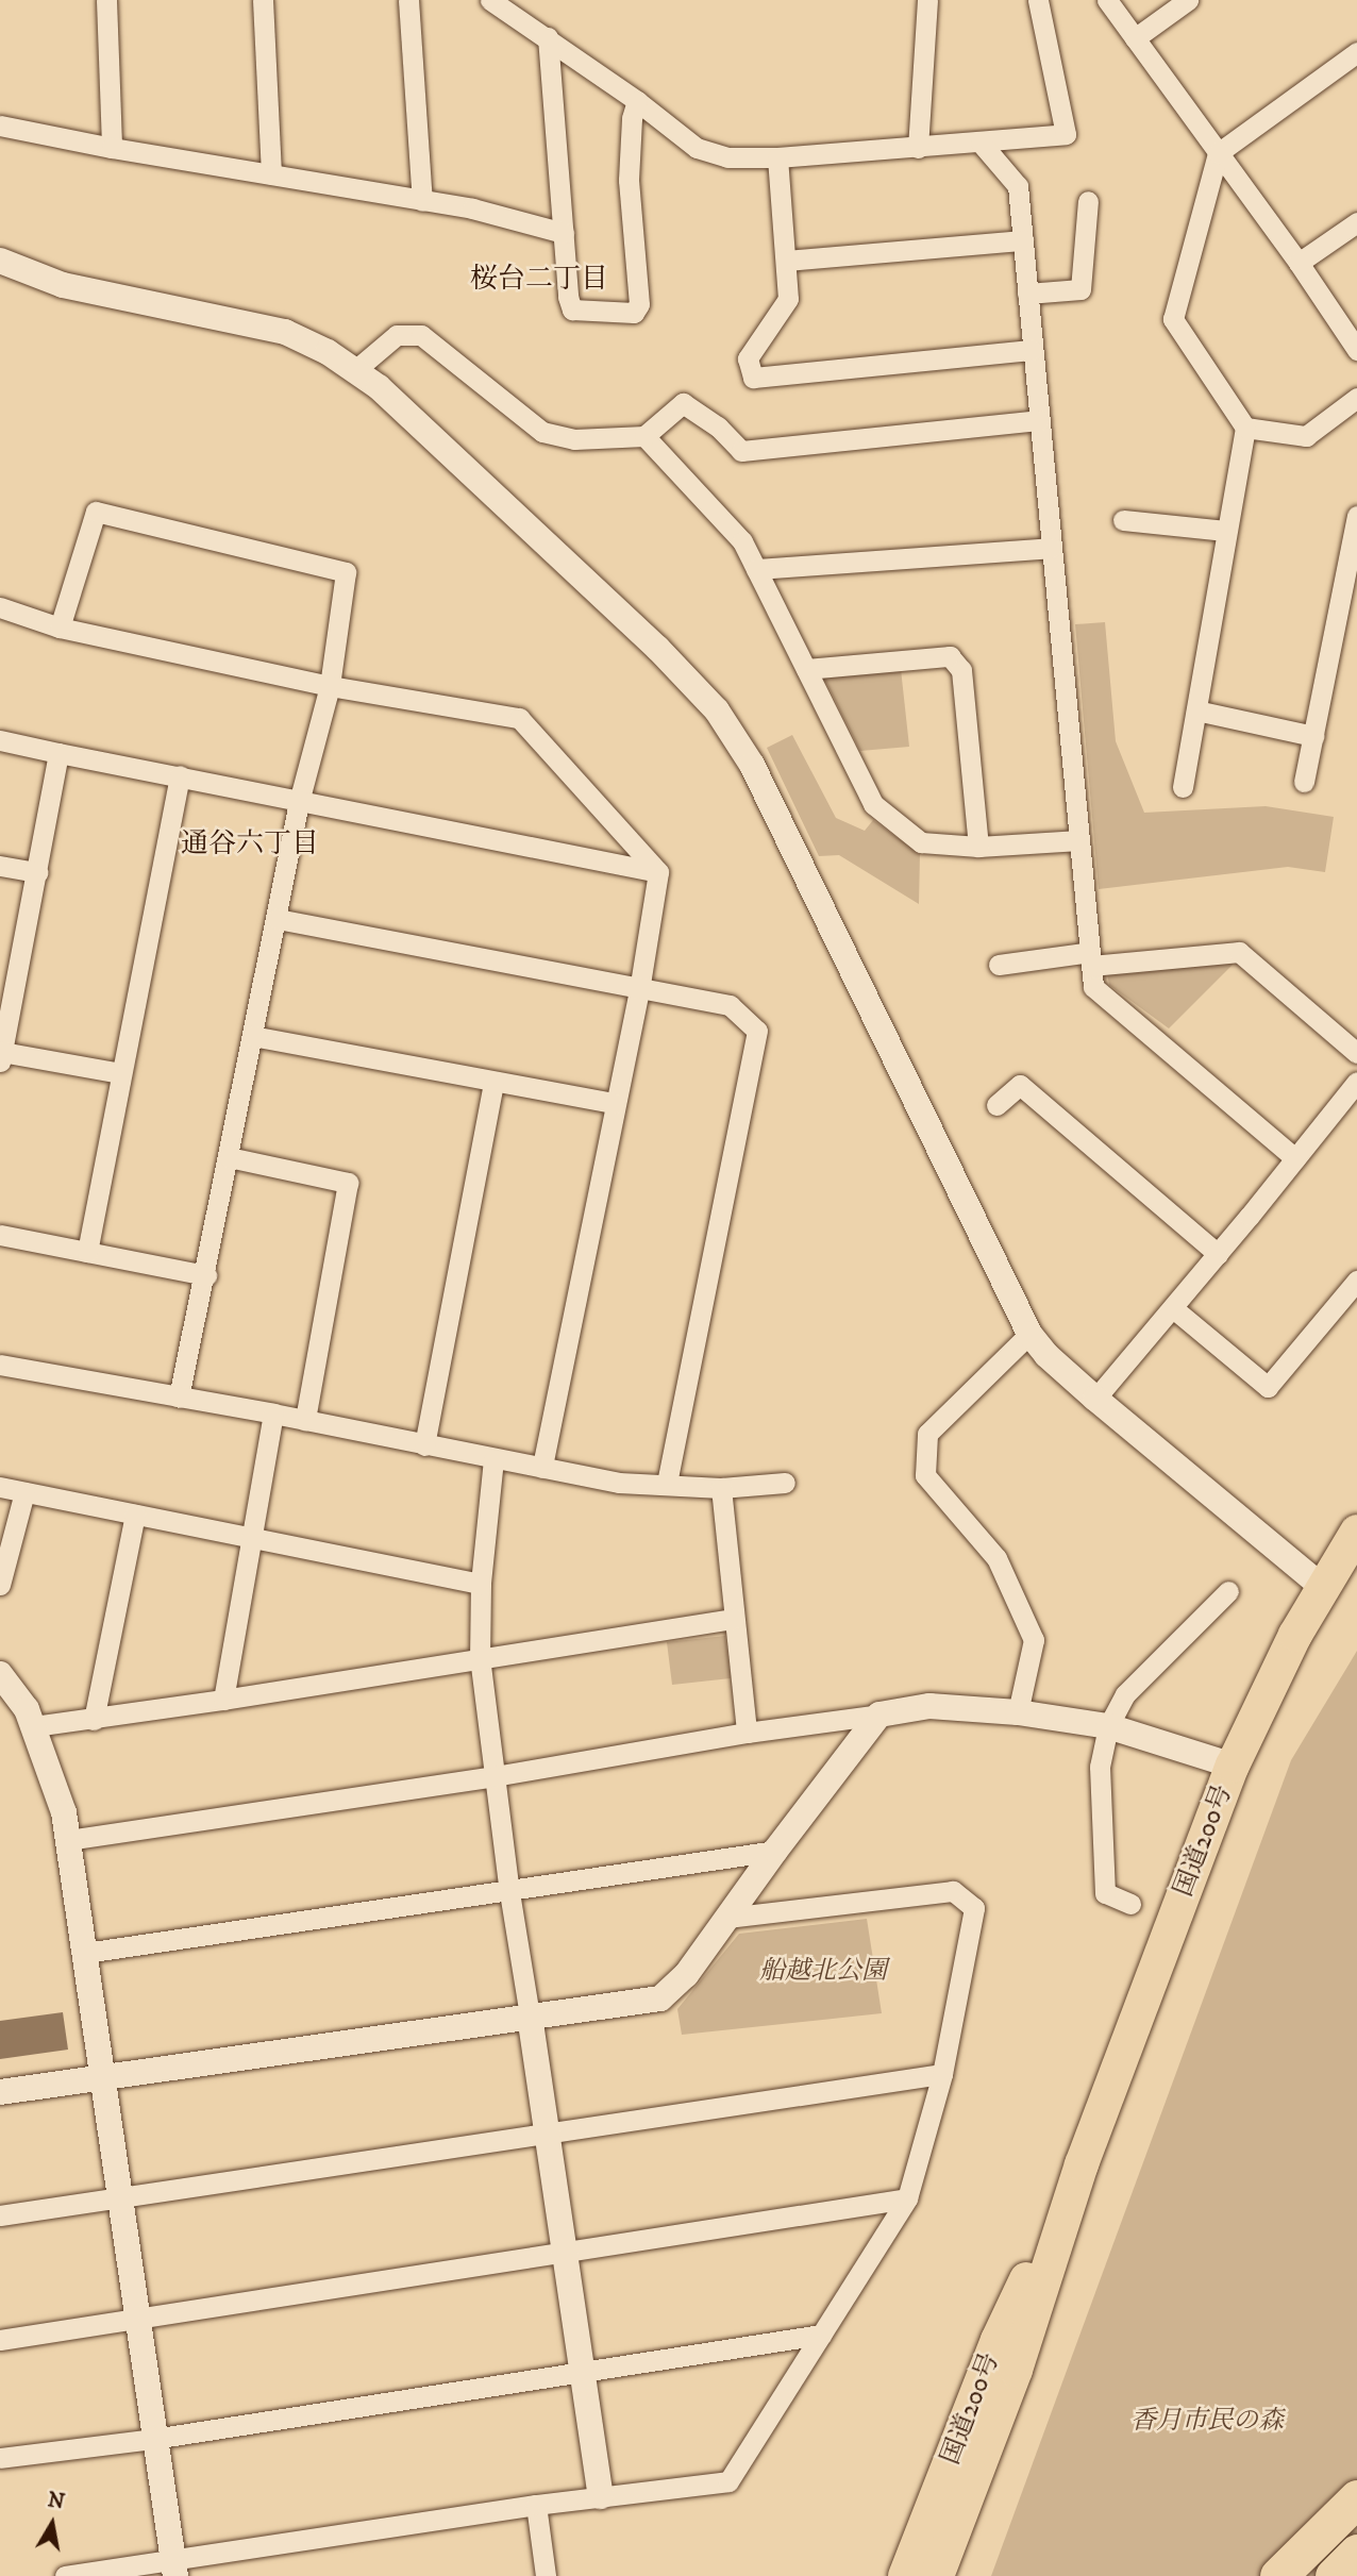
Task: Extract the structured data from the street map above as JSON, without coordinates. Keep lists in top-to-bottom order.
{
  "streets": {
    "highway": ["国道200号"]
  },
  "districts": ["桜台二丁目", "通谷六丁目"],
  "parks": ["船越北公園", "香月市民の森"],
  "north": "top"
}
